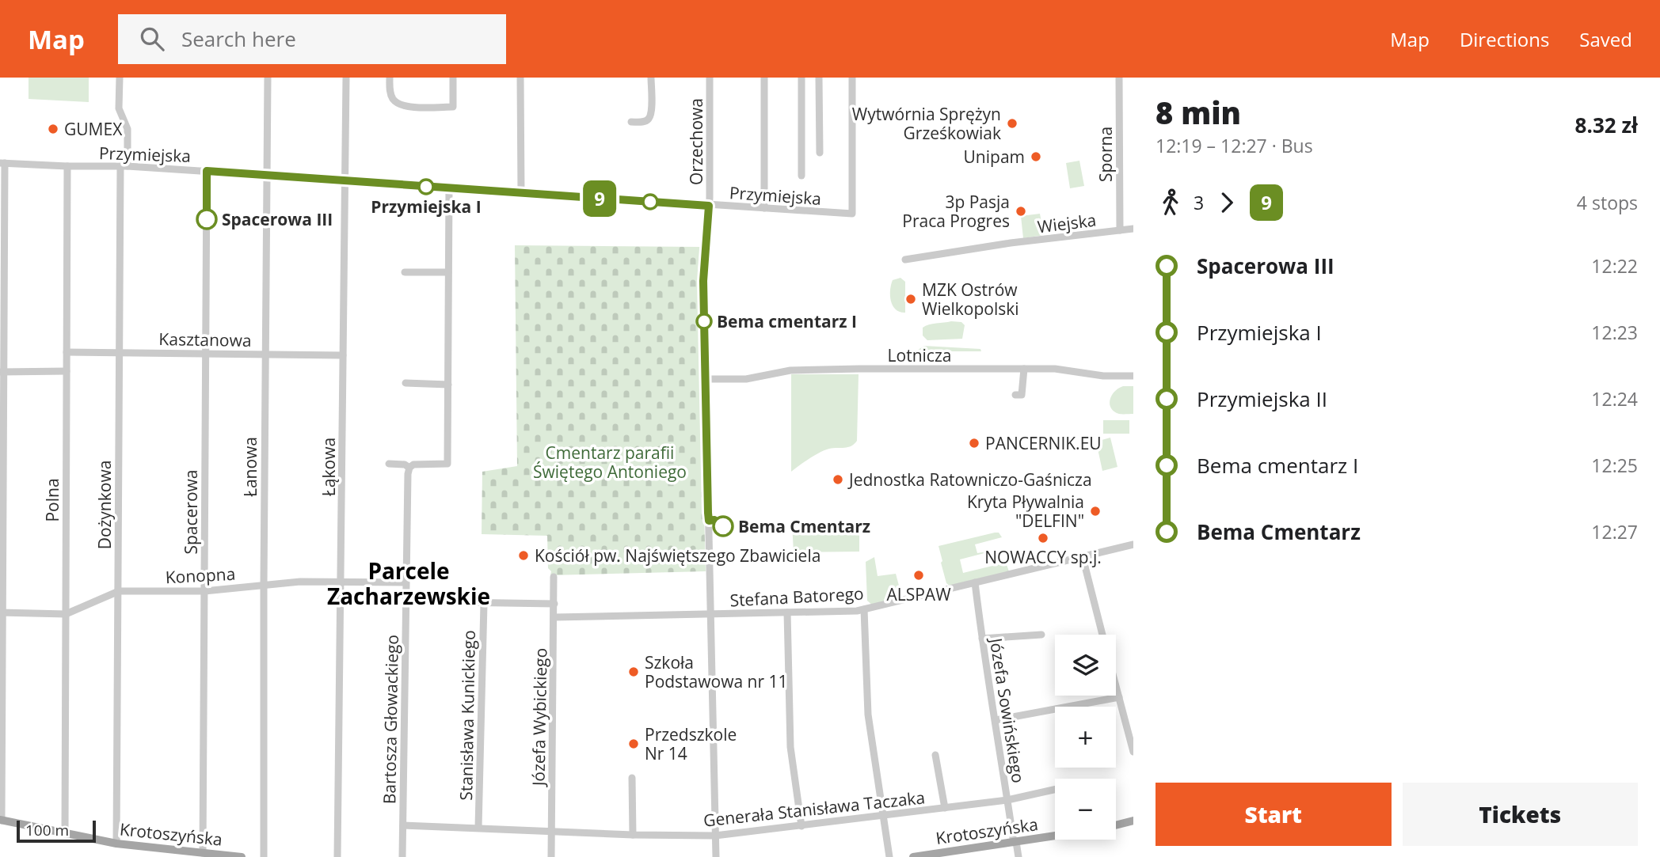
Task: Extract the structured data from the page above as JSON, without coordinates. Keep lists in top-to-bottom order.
{
  "streets": {
    "main road": ["Krotoszyńska"],
    "street": [
      "Orzechowa",
      "Przymiejska",
      "Sporna",
      "Wiejska",
      "Kasztanowa",
      "Lotnicza",
      "Łanowa",
      "Łąkowa",
      "Polna",
      "Dożynkowa",
      "Spacerowa",
      "Konopna",
      "Stefana Batorego",
      "Józefa Sowińskiego",
      "Stanisława Kunickiego",
      "Józefa Wybickiego",
      "Bartosza Głowackiego",
      "Generała Stanisława Taczaka"
    ]
  },
  "crossings": [
    ["Orzechowa", "Przymiejska"],
    ["Orzechowa", "Lotnicza"],
    ["Orzechowa", "Stefana Batorego"],
    ["Orzechowa", "Generała Stanisława Taczaka"],
    ["Przymiejska", "Łanowa"],
    ["Przymiejska", "Łąkowa"],
    ["Przymiejska", "Polna"],
    ["Przymiejska", "Dożynkowa"],
    ["Przymiejska", "Spacerowa"],
    ["Sporna", "Wiejska"],
    ["Kasztanowa", "Łanowa"],
    ["Kasztanowa", "Łąkowa"],
    ["Kasztanowa", "Polna"],
    ["Kasztanowa", "Dożynkowa"],
    ["Kasztanowa", "Spacerowa"],
    ["Łanowa", "Konopna"],
    ["Łąkowa", "Konopna"],
    ["Polna", "Konopna"],
    ["Polna", "Krotoszyńska"],
    ["Dożynkowa", "Konopna"],
    ["Dożynkowa", "Krotoszyńska"],
    ["Spacerowa", "Konopna"],
    ["Spacerowa", "Krotoszyńska"],
    ["Konopna", "Bartosza Głowackiego"],
    ["Stefana Batorego", "Józefa Sowińskiego"],
    ["Stefana Batorego", "Józefa Wybickiego"],
    ["Józefa Sowińskiego", "Generała Stanisława Taczaka"],
    ["Józefa Sowińskiego", "Krotoszyńska"],
    ["Stanisława Kunickiego", "Generała Stanisława Taczaka"],
    ["Józefa Wybickiego", "Generała Stanisława Taczaka"],
    ["Bartosza Głowackiego", "Generała Stanisława Taczaka"]
  ],
  "districts": ["Parcele Zacharzewskie"],
  "parks": ["Cmentarz parafii Świętego Antoniego"],
  "places": [
    "Wytwórnia Sprężyn Grześkowiak",
    "GUMEX",
    "Unipam",
    "Przymiejska I",
    "3p Pasja Praca Progres",
    "Spacerowa III",
    "MZK Ostrów Wielkopolski",
    "Bema cmentarz I",
    "PANCERNIK.EU",
    "Jednostka Ratowniczo-Gaśnicza",
    "Kryta Pływalnia \"DELFIN\"",
    "Bema Cmentarz",
    "NOWACCY sp.j.",
    "Kościół pw. Najświętszego Zbawiciela",
    "ALSPAW",
    "Szkoła Podstawowa nr 11",
    "Przedszkole Nr 14"
  ],
  "lines": ["bus line 9"],
  "scale_bar": "100 m",
  "page": {
    "header": "Map",
    "search": "Search here",
    "nav": ["Map", "Directions", "Saved"],
    "on_map": "9",
    "heading": ["8 min", "12:19 – 12:27 · Bus", "8.32 zł"],
    "legs": ["3", "9", "4 stops"],
    "list": [
      {
        "name": "Spacerowa III",
        "value": "12:22"
      },
      {
        "name": "Przymiejska I",
        "value": "12:23"
      },
      {
        "name": "Przymiejska II",
        "value": "12:24"
      },
      {
        "name": "Bema cmentarz I",
        "value": "12:25"
      },
      {
        "name": "Bema Cmentarz",
        "value": "12:27"
      }
    ],
    "map_buttons": ["+", "−"],
    "buttons": ["Start", "Tickets"],
    "scale": "100 m"
  }
}
